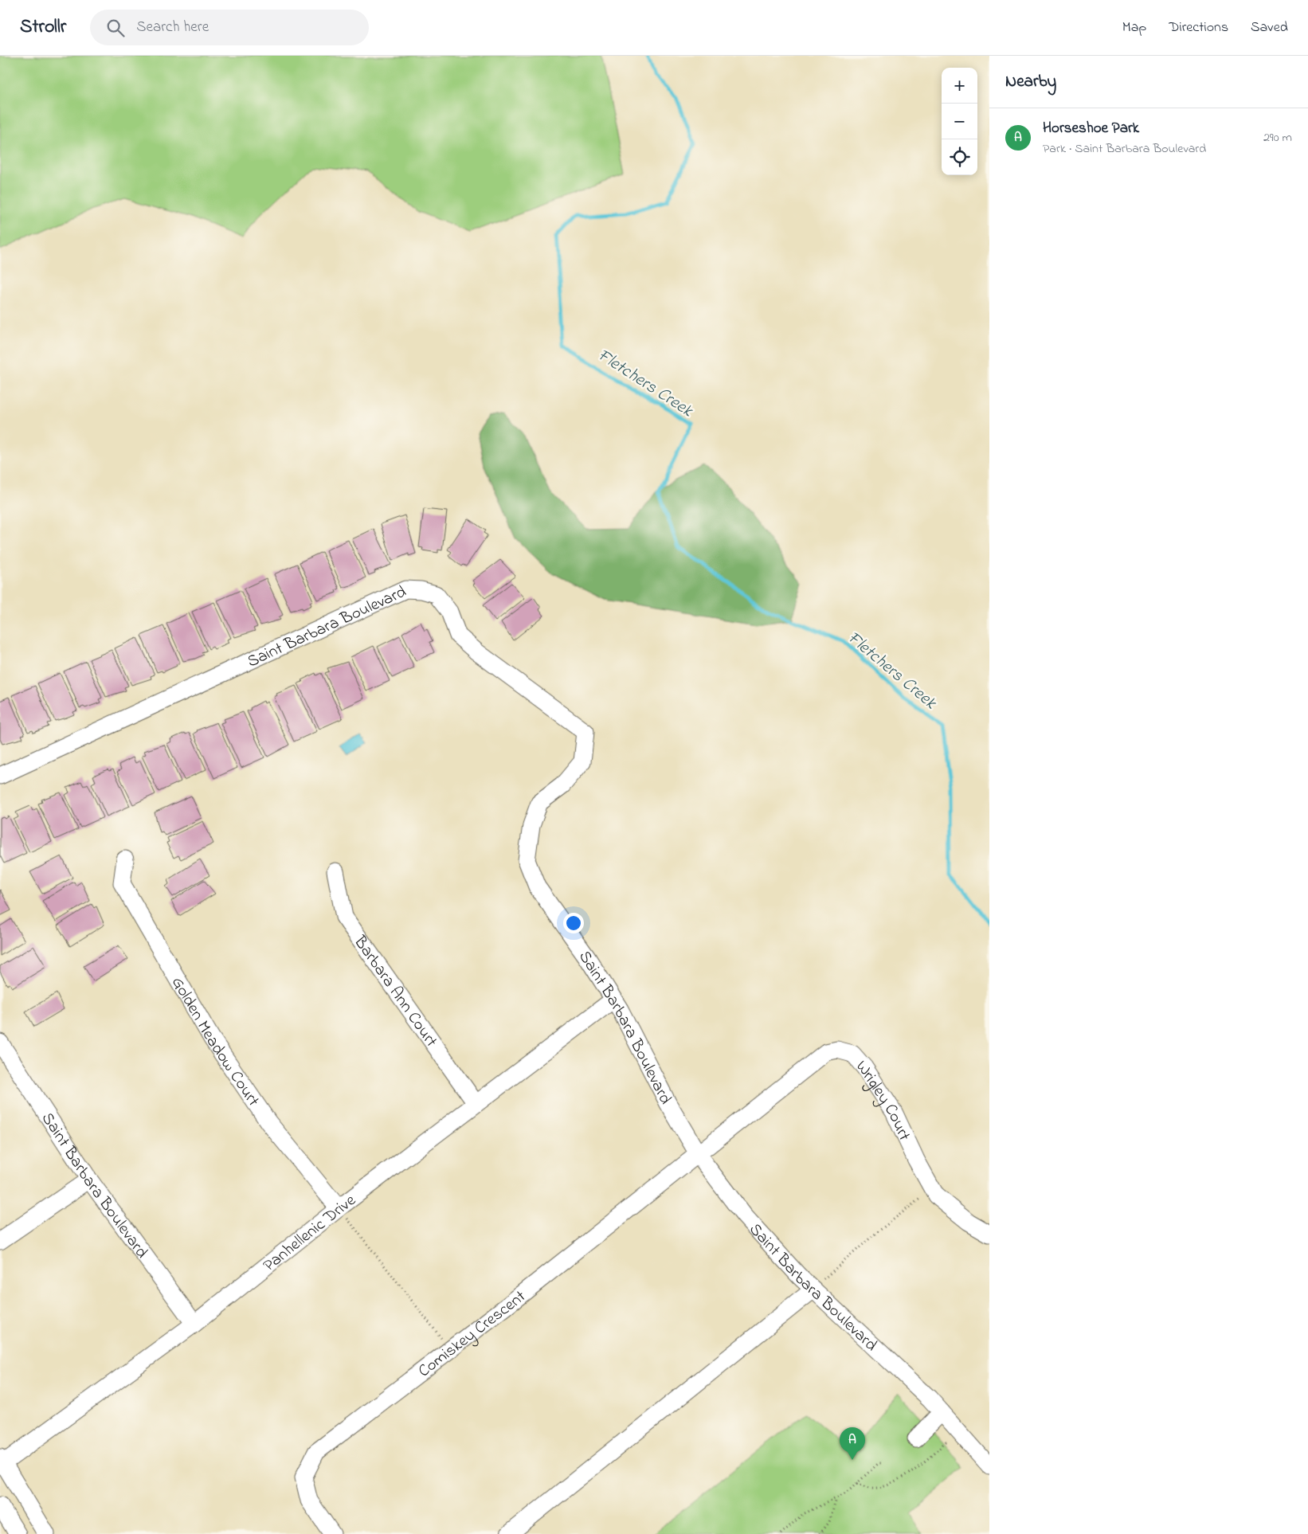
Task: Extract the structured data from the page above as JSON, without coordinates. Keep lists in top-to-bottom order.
{
  "streets": {
    "street": [
      "Saint Barbara Boulevard",
      "Barbara Ann Court",
      "Golden Meadow Court",
      "Wrigley Court",
      "Panhellenic Drive",
      "Comiskey Crescent"
    ]
  },
  "crossings": [
    ["Saint Barbara Boulevard", "Wrigley Court"],
    ["Saint Barbara Boulevard", "Panhellenic Drive"],
    ["Saint Barbara Boulevard", "Comiskey Crescent"],
    ["Barbara Ann Court", "Panhellenic Drive"],
    ["Golden Meadow Court", "Panhellenic Drive"],
    ["Wrigley Court", "Comiskey Crescent"]
  ],
  "water": ["Fletchers Creek"],
  "page": {
    "header": "Strollr",
    "search": "Search here",
    "nav": ["Map", "Directions", "Saved"],
    "heading": "Nearby",
    "map_buttons": ["+", "−"],
    "list": [
      {
        "mark": "A",
        "name": "Horseshoe Park",
        "note": "Park · Saint Barbara Boulevard",
        "value": "290 m"
      }
    ],
    "pins": "A"
  }
}
